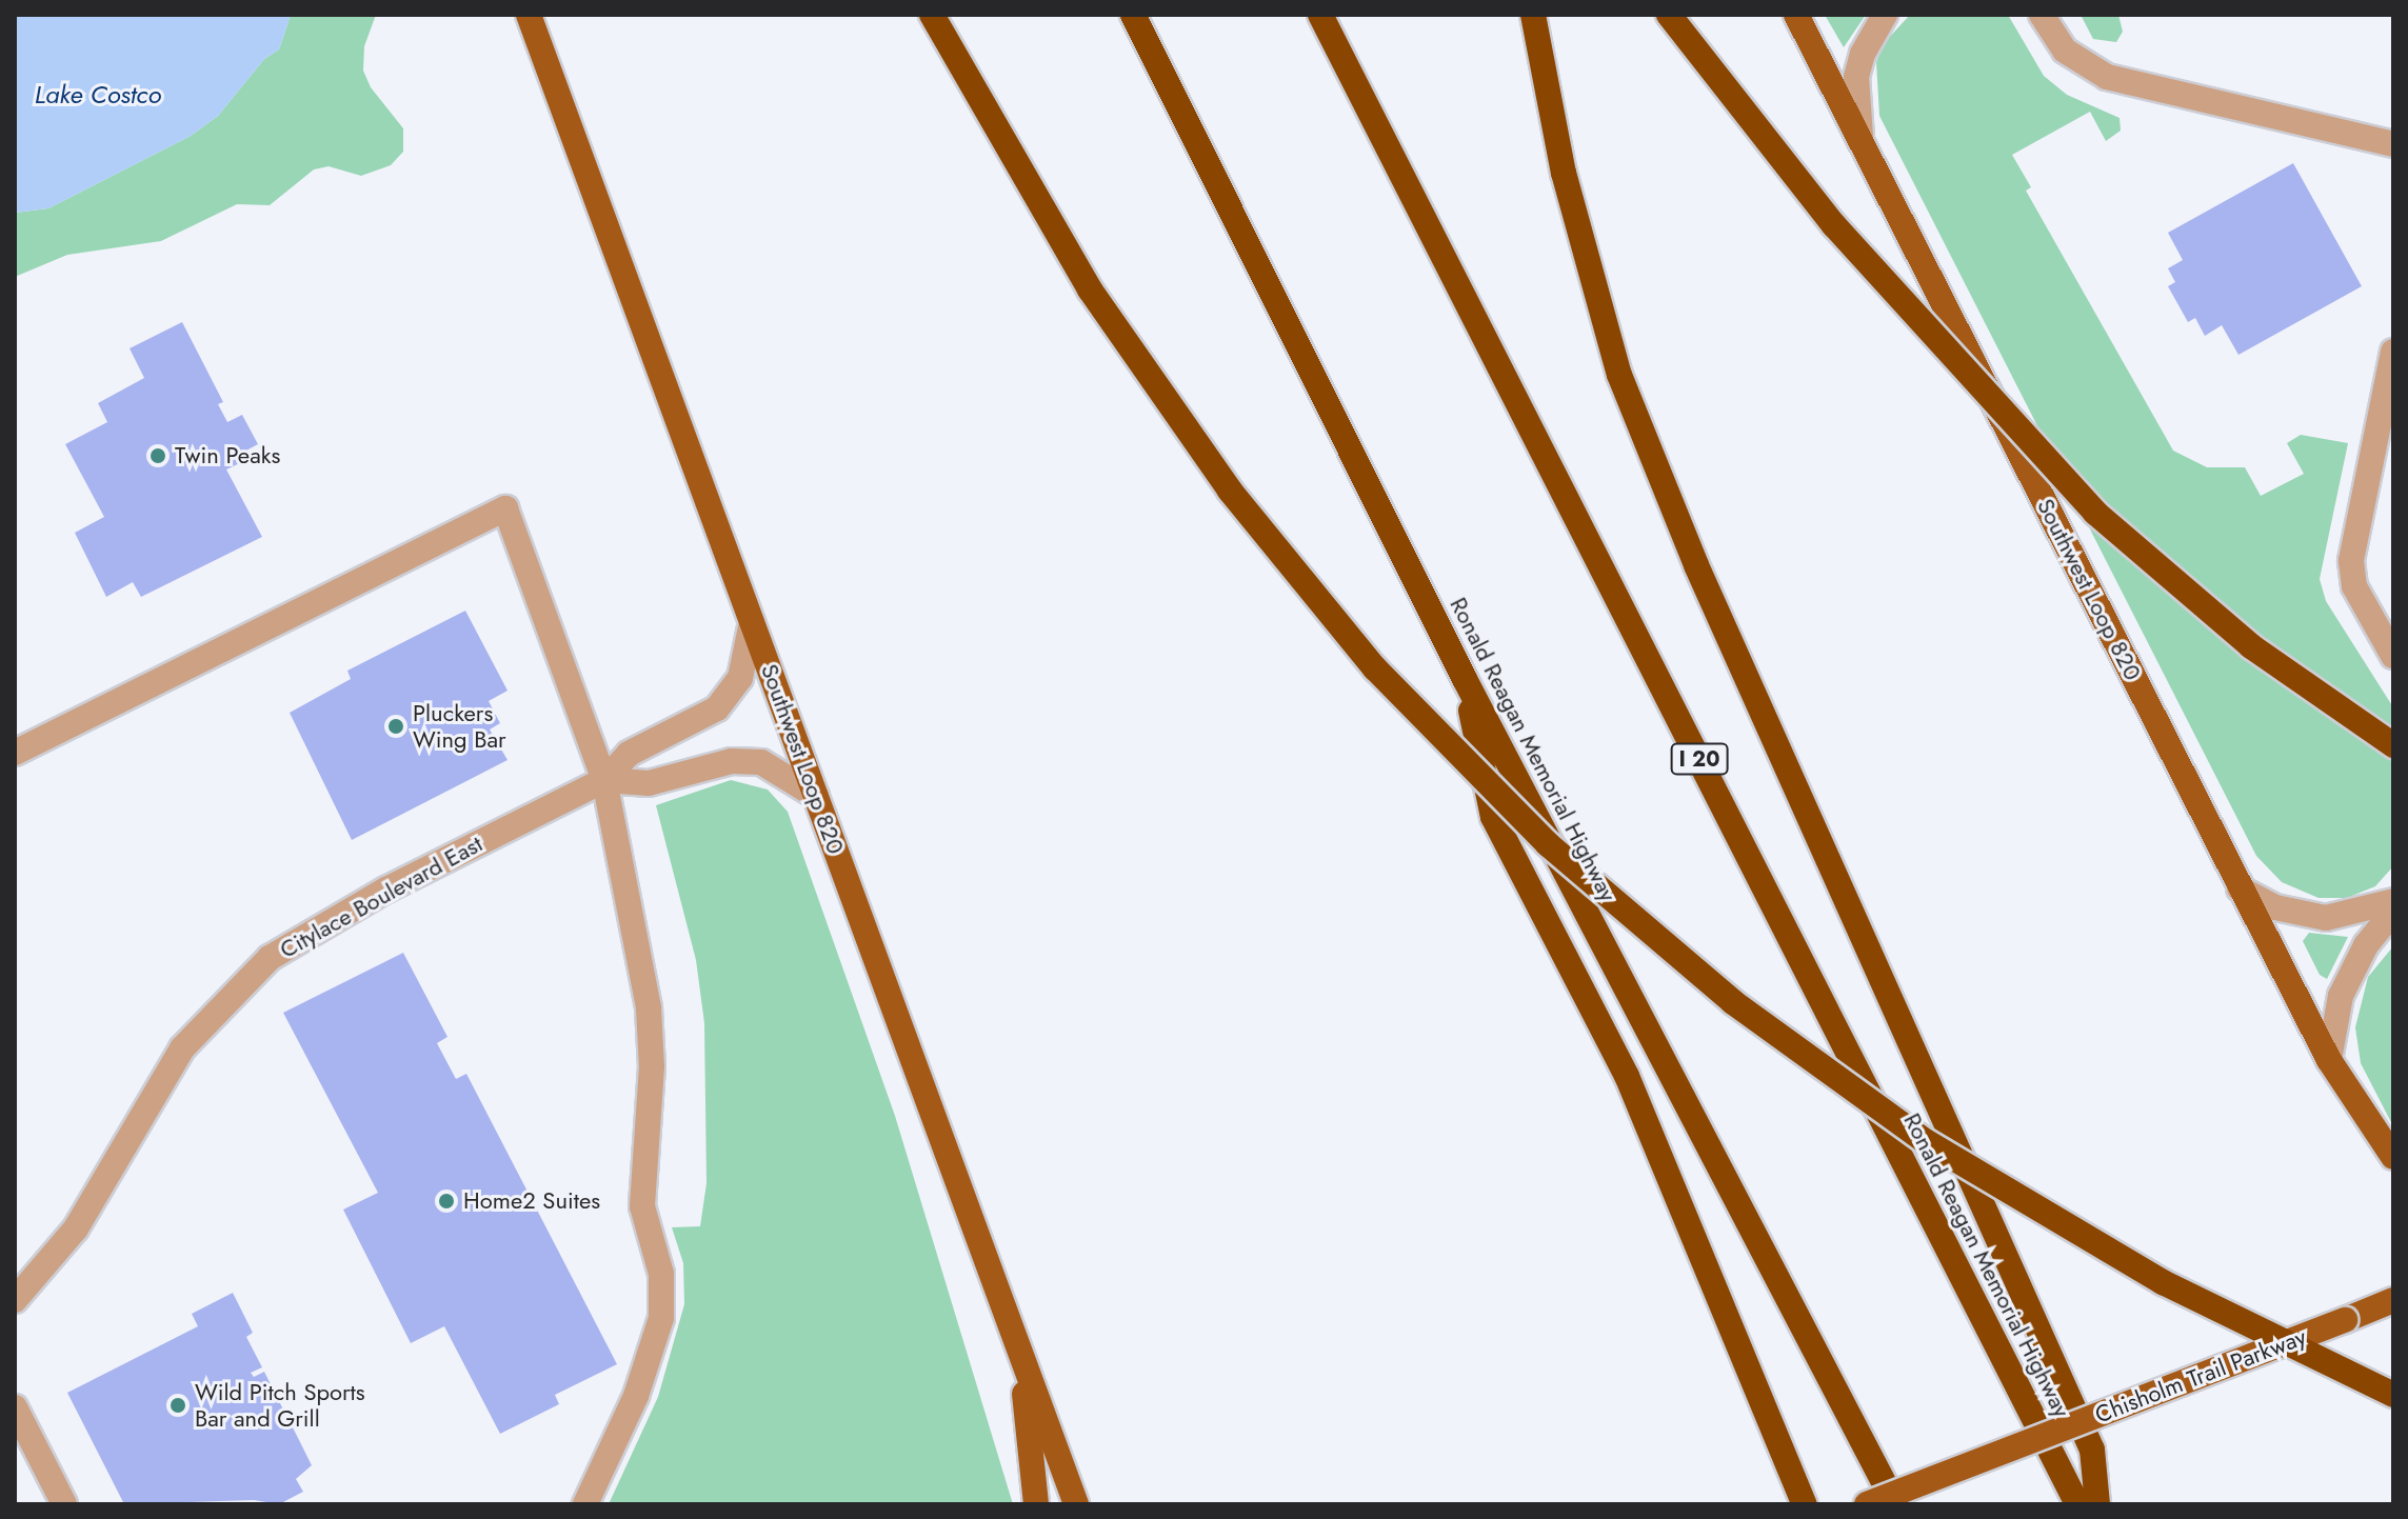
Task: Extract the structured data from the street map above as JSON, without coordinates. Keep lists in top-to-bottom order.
{
  "streets": {
    "highway": ["Ronald Reagan Memorial Highway", "I 20"],
    "main road": ["Southwest Loop 820", "Chisholm Trail Parkway"],
    "lane": ["Citylace Boulevard East"]
  },
  "water": ["Lake Costco"],
  "places": [
    "Twin Peaks",
    "Pluckers Wing Bar",
    "Home2 Suites",
    "Wild Pitch Sports Bar and Grill"
  ]
}
